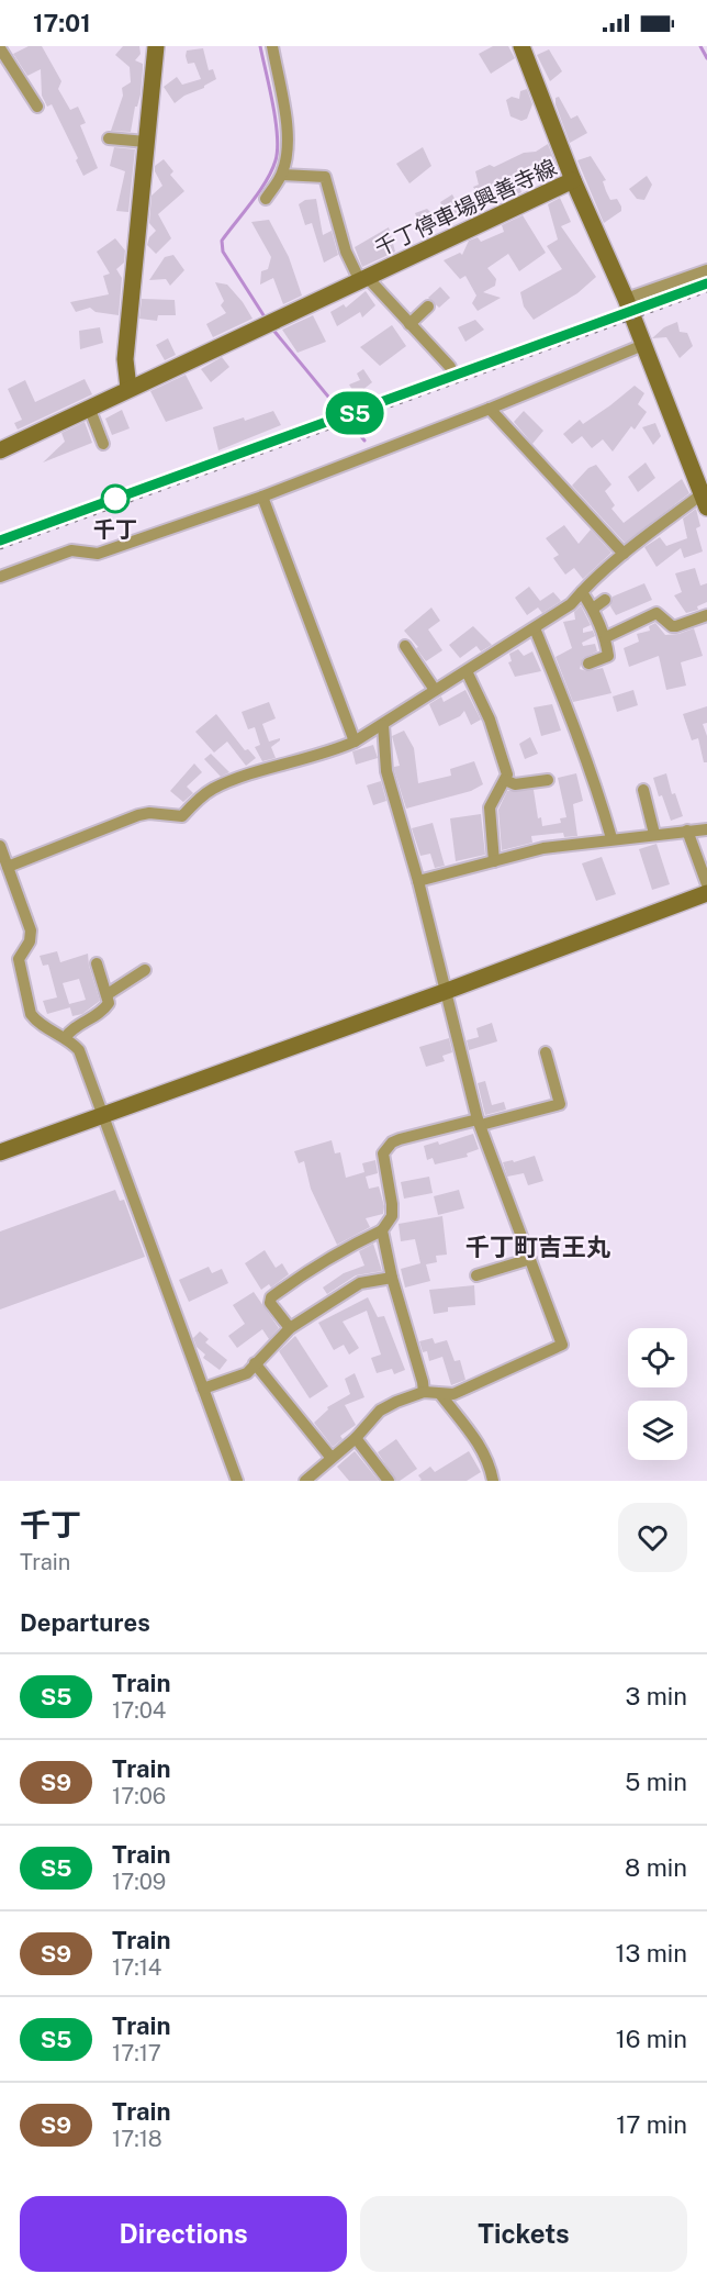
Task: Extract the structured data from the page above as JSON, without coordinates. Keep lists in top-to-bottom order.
{
  "streets": {
    "street": ["千丁停車場興善寺線"]
  },
  "districts": ["千丁町吉王丸"],
  "places": ["千丁"],
  "page": {
    "status": "17:01",
    "on_map": "S5",
    "heading": [
      ["千丁", "Train"],
      "Departures"
    ],
    "list": [
      {
        "mark": "S5",
        "name": "Train",
        "note": "17:04",
        "value": "3 min"
      },
      {
        "mark": "S9",
        "name": "Train",
        "note": "17:06",
        "value": "5 min"
      },
      {
        "mark": "S5",
        "name": "Train",
        "note": "17:09",
        "value": "8 min"
      },
      {
        "mark": "S9",
        "name": "Train",
        "note": "17:14",
        "value": "13 min"
      },
      {
        "mark": "S5",
        "name": "Train",
        "note": "17:17",
        "value": "16 min"
      },
      {
        "mark": "S9",
        "name": "Train",
        "note": "17:18",
        "value": "17 min"
      }
    ],
    "buttons": ["Directions", "Tickets"]
  }
}
